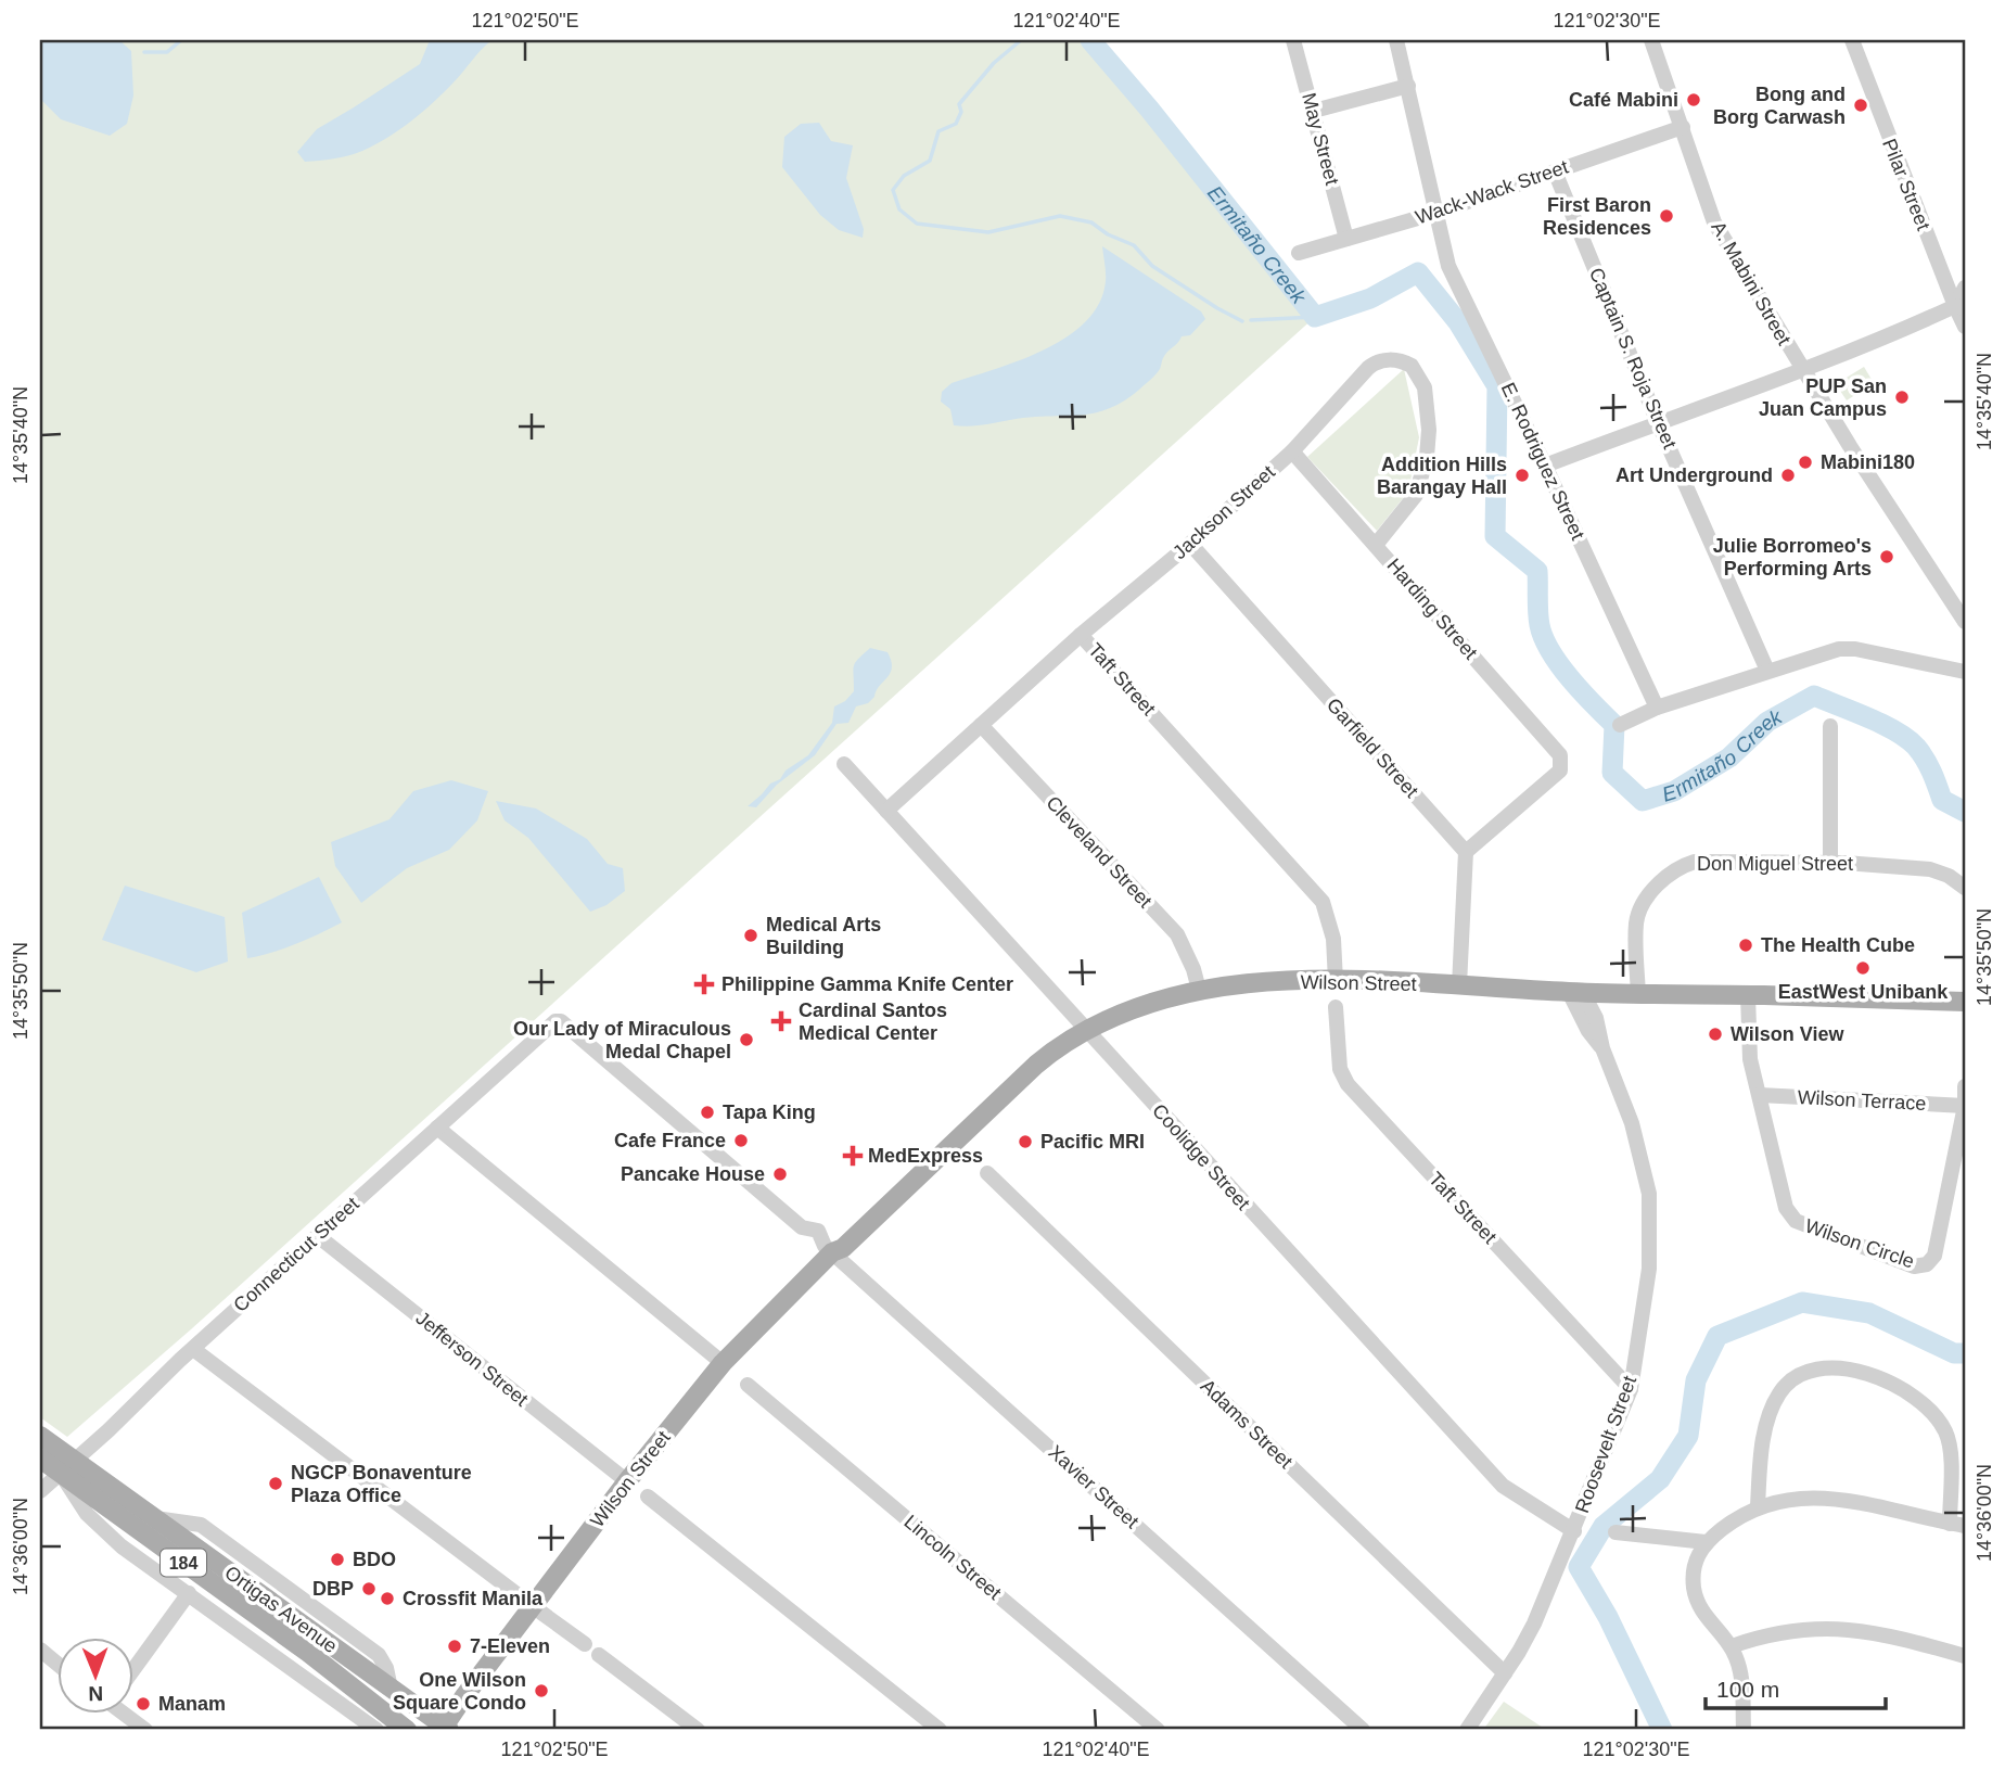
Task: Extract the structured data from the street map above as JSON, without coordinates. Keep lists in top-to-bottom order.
{
  "streets": {
    "main road": ["Wilson Street", "184", "Ortigas Avenue"],
    "street": [
      "May Street",
      "Pilar Street",
      "Wack-Wack Street",
      "A. Mabini Street",
      "Captain S. Roja Street",
      "E. Rodriguez Street",
      "Jackson Street",
      "Harding Street",
      "Taft Street",
      "Garfield Street",
      "Cleveland Street",
      "Don Miguel Street",
      "Wilson Terrace",
      "Coolidge Street",
      "Wilson Circle",
      "Connecticut Street",
      "Jefferson Street",
      "Adams Street",
      "Roosevelt Street",
      "Xavier Street",
      "Lincoln Street"
    ]
  },
  "crossings": [
    ["May Street", "Wack-Wack Street"],
    ["Wack-Wack Street", "A. Mabini Street"],
    ["Wack-Wack Street", "Captain S. Roja Street"],
    ["Wack-Wack Street", "E. Rodriguez Street"],
    ["Jackson Street", "Harding Street"],
    ["Jackson Street", "Taft Street"],
    ["Jackson Street", "Garfield Street"],
    ["Jackson Street", "Cleveland Street"],
    ["Jackson Street", "Coolidge Street"],
    ["Harding Street", "Garfield Street"],
    ["Taft Street", "Wilson Street"],
    ["Taft Street", "Roosevelt Street"],
    ["Cleveland Street", "Wilson Street"],
    ["Don Miguel Street", "Wilson Street"],
    ["Wilson Street", "Coolidge Street"],
    ["Wilson Street", "Wilson Circle"],
    ["Wilson Street", "Jefferson Street"],
    ["Wilson Street", "Roosevelt Street"],
    ["Wilson Street", "Xavier Street"],
    ["Wilson Street", "Ortigas Avenue"],
    ["Wilson Terrace", "Wilson Circle"],
    ["Coolidge Street", "Roosevelt Street"],
    ["Connecticut Street", "Jefferson Street"],
    ["Connecticut Street", "Xavier Street"],
    ["Connecticut Street", "Ortigas Avenue"],
    ["Adams Street", "Roosevelt Street"]
  ],
  "water": ["Ermitaño Creek"],
  "places": {
    "other": [
      "Café Mabini",
      "Bong and Borg Carwash",
      "First Baron Residences",
      "PUP San Juan Campus",
      "Mabini180",
      "Addition Hills Barangay Hall",
      "Art Underground",
      "Julie Borromeo's Performing Arts",
      "Medical Arts Building",
      "The Health Cube",
      "EastWest Unibank",
      "Wilson View",
      "Our Lady of Miraculous Medal Chapel",
      "Tapa King",
      "Cafe France",
      "Pacific MRI",
      "Pancake House",
      "NGCP Bonaventure Plaza Office",
      "BDO",
      "DBP",
      "Crossfit Manila",
      "7-Eleven",
      "One Wilson Square Condo",
      "Manam"
    ],
    "health": ["Philippine Gamma Knife Center", "Cardinal Santos Medical Center", "MedExpress"]
  },
  "scale_bar": "100 m",
  "north": "bottom",
  "coordinates": [
    "121°02'50\"E",
    "121°02'40\"E",
    "121°02'30\"E",
    "14°35'40\"N",
    "14°35'50\"N",
    "14°36'00\"N"
  ]
}
